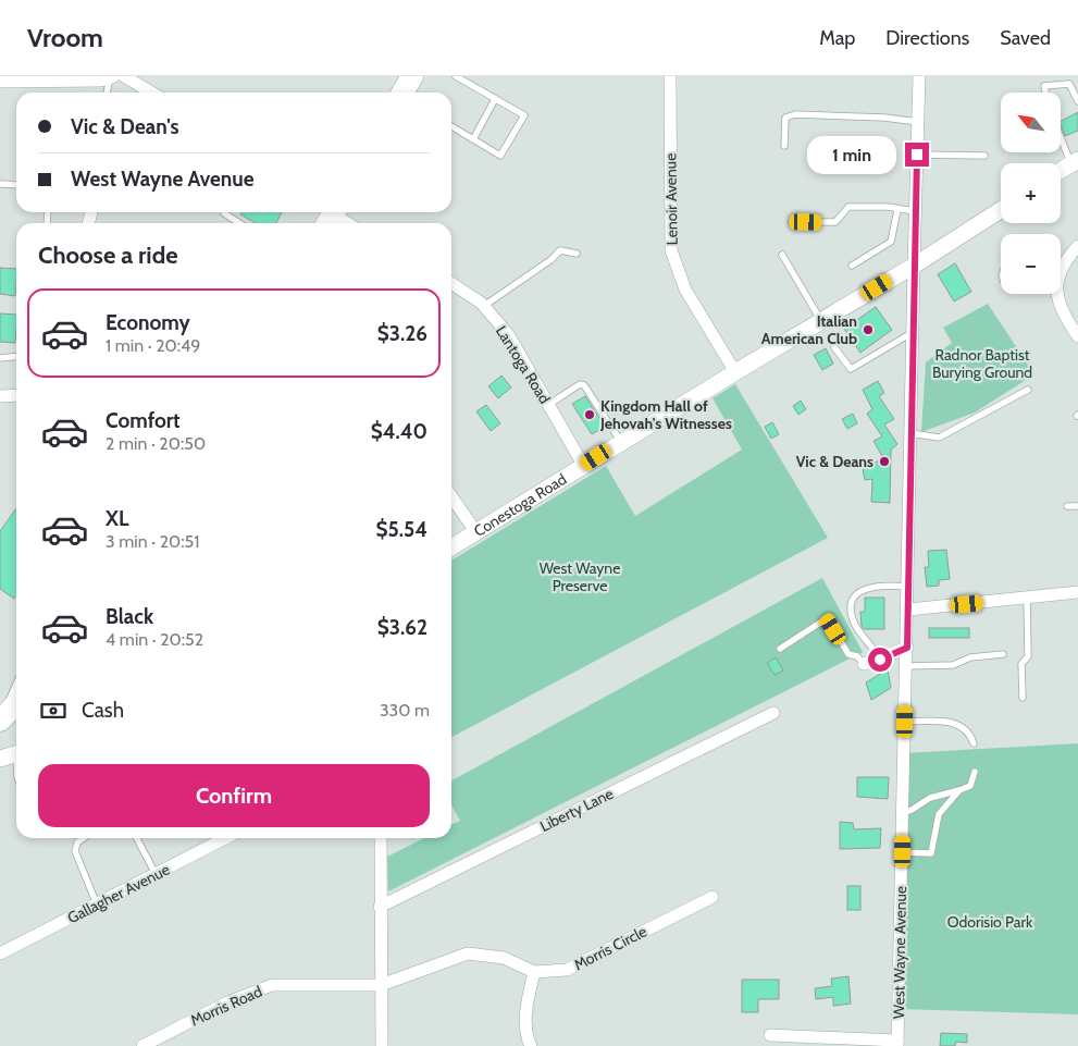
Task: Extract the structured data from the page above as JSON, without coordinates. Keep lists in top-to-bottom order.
{
  "streets": {
    "main road": ["Conestoga Road"],
    "street": [
      "Lenoir Avenue",
      "Lantoga Road",
      "Liberty Lane",
      "Gallagher Avenue",
      "Morris Circle",
      "West Wayne Avenue",
      "Morris Road"
    ]
  },
  "crossings": [
    ["Lenoir Avenue", "Conestoga Road"],
    ["Lantoga Road", "Conestoga Road"],
    ["Conestoga Road", "West Wayne Avenue"],
    ["Morris Circle", "Morris Road"]
  ],
  "parks": ["Radnor Baptist Burying Ground", "West Wayne Preserve", "Odorisio Park"],
  "places": ["Italian American Club", "Kingdom Hall of Jehovah's Witnesses", "Vic & Deans"],
  "north": "top left",
  "page": {
    "header": "Vroom",
    "nav": ["Map", "Directions", "Saved"],
    "map_buttons": ["+", "−"],
    "banner": ["Vic & Dean's", "West Wayne Avenue"],
    "bubble": "1 min",
    "heading": "Choose a ride",
    "list": [
      {
        "name": "Economy",
        "note": "1 min · 20:49",
        "value": "$3.26"
      },
      {
        "name": "Comfort",
        "note": "2 min · 20:50",
        "value": "$4.40"
      },
      {
        "name": "XL",
        "note": "3 min · 20:51",
        "value": "$5.54"
      },
      {
        "name": "Black",
        "note": "4 min · 20:52",
        "value": "$3.62"
      }
    ],
    "pay": ["Cash", "330 m"],
    "buttons": "Confirm"
  }
}
